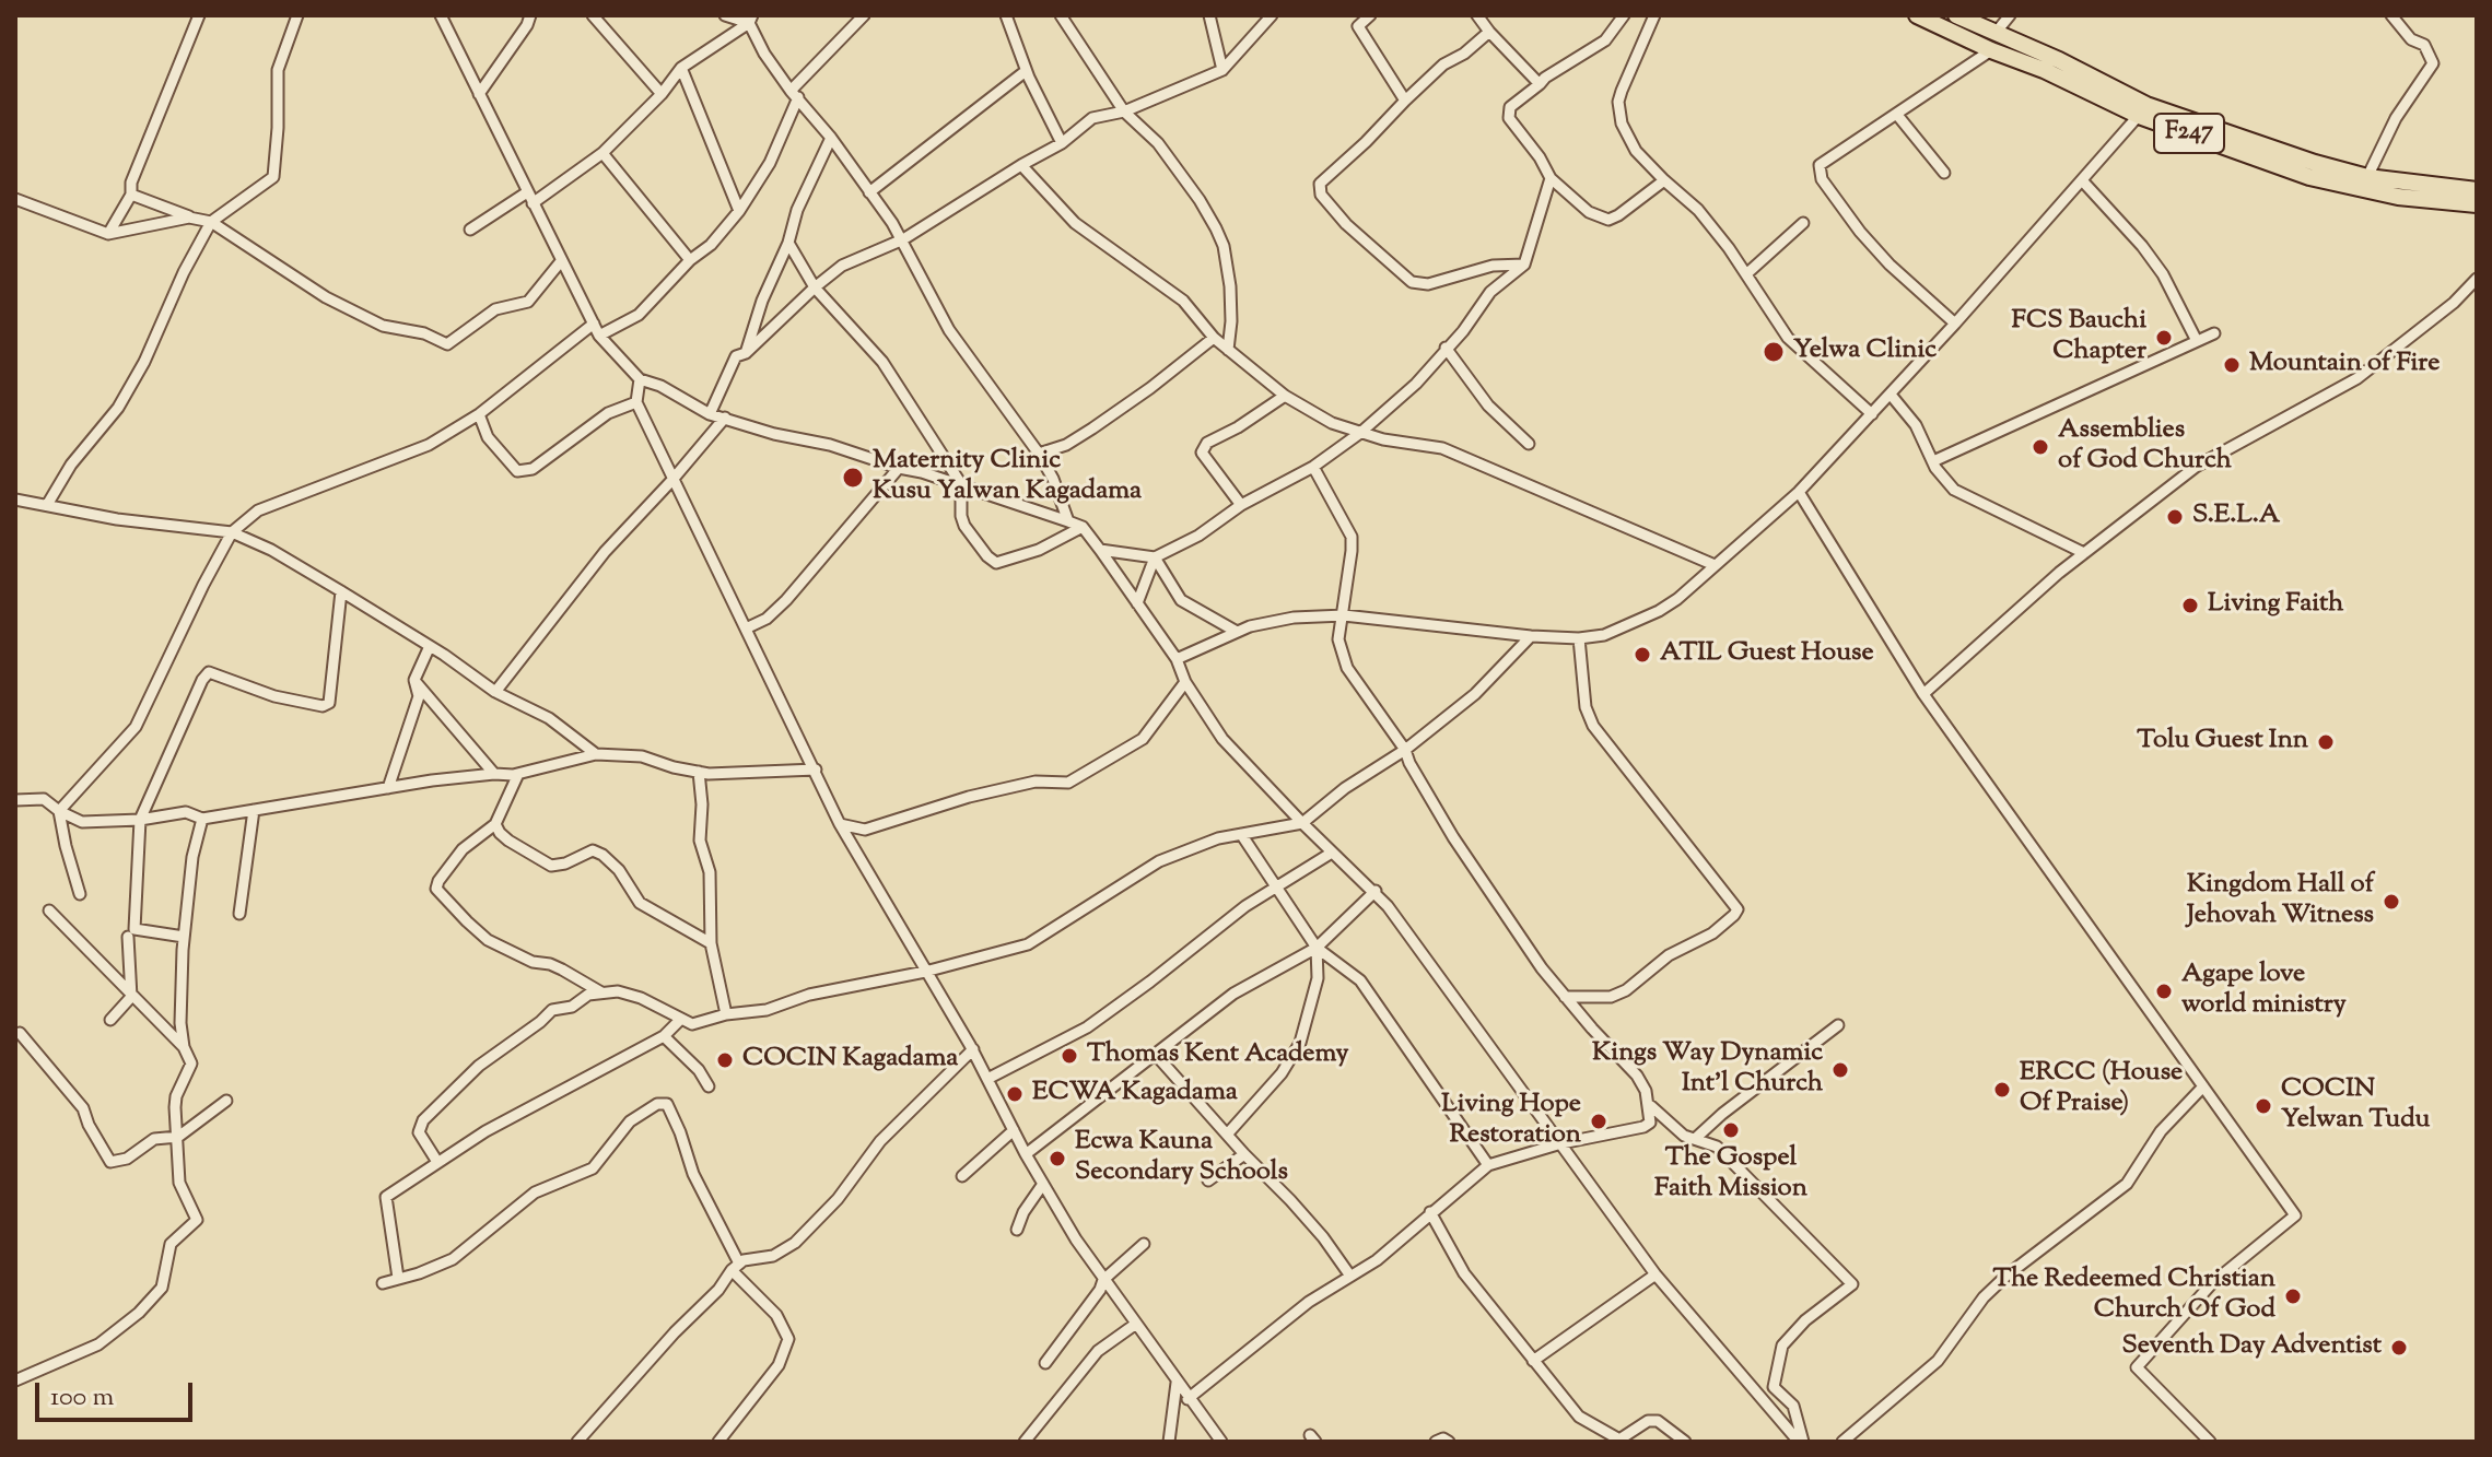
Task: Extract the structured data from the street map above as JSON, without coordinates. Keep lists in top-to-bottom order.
{
  "streets": {
    "main road": ["F247"]
  },
  "places": [
    "FCS Bauchi Chapter",
    "Yelwa Clinic",
    "Mountain of Fire",
    "Assemblies of God Church",
    "Maternity Clinic Kusu Yalwan Kagadama",
    "S.E.L.A",
    "Living Faith",
    "ATIL Guest House",
    "Tolu Guest Inn",
    "Kingdom Hall of Jehovah Witness",
    "Agape love world ministry",
    "Thomas Kent Academy",
    "COCIN Kagadama",
    "Kings Way Dynamic Int'l Church",
    "ERCC (House Of Praise)",
    "ECWA Kagadama",
    "COCIN Yelwan Tudu",
    "Living Hope Restoration",
    "The Gospel Faith Mission",
    "Ecwa Kauna Secondary Schools",
    "The Redeemed Christian Church Of God",
    "Seventh Day Adventist"
  ],
  "scale_bar": "100 m"
}
